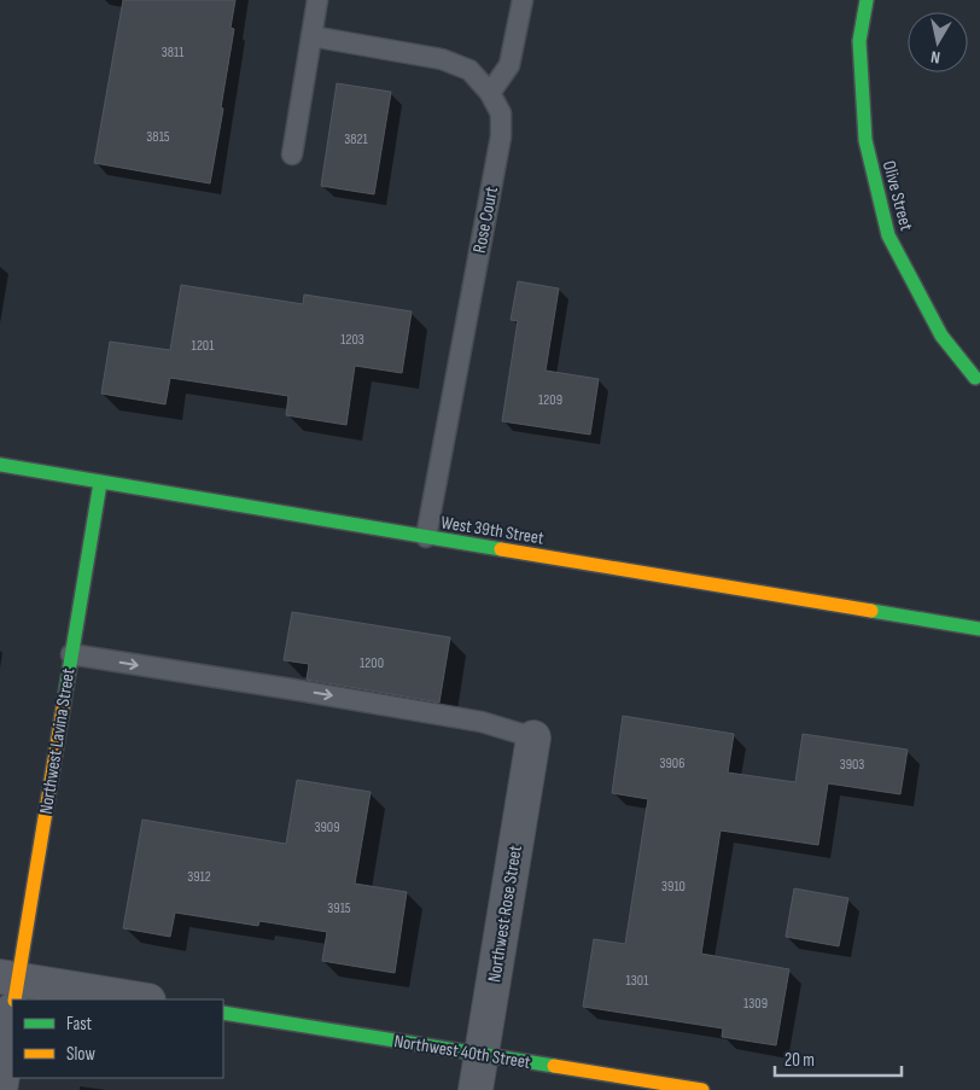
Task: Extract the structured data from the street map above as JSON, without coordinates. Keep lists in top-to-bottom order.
{
  "streets": {
    "street": [
      "Olive Street",
      "West 39th Street",
      "Northwest Lavina Street",
      "Northwest Rose Street",
      "Northwest 40th Street"
    ],
    "lane": ["Rose Court"]
  },
  "crossings": [
    ["Rose Court", "West 39th Street"],
    ["West 39th Street", "Northwest Lavina Street"],
    ["Northwest Rose Street", "Northwest 40th Street"]
  ],
  "house_numbers": [
    "3811",
    "3815",
    "3821",
    "1203",
    "1201",
    "1209",
    "1200",
    "3906",
    "3903",
    "3909",
    "3912",
    "3910",
    "3915",
    "1301",
    "1309"
  ],
  "legend": ["Fast", "Slow"],
  "scale_bar": "20 m",
  "north": "bottom"
}
